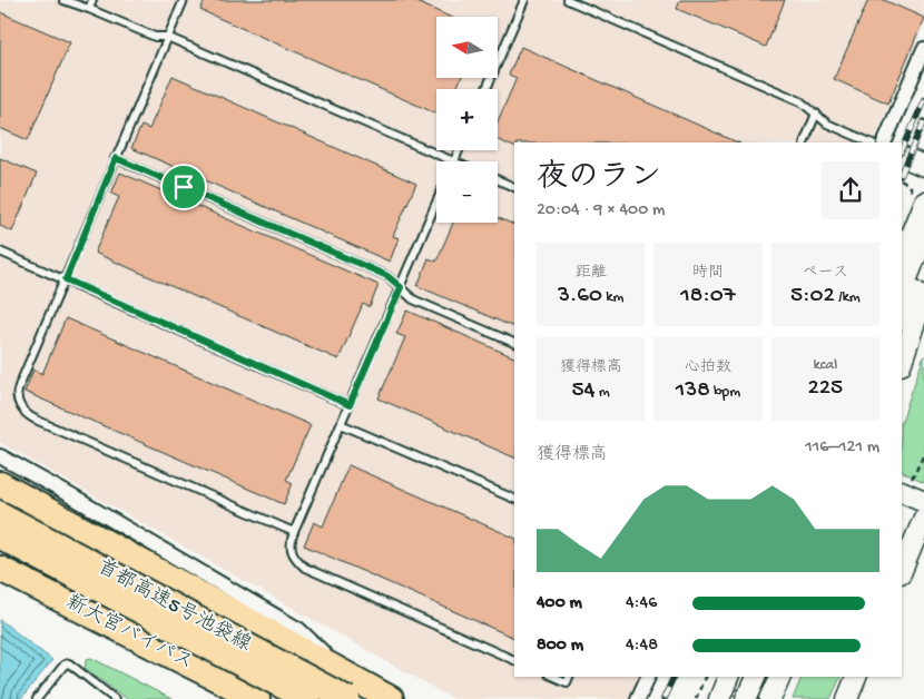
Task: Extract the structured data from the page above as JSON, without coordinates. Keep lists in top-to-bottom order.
{
  "streets": {
    "highway": ["首都高速5号池袋線", "新大宮バイパス"]
  },
  "north": "left",
  "page": {
    "map_buttons": ["+", "−"],
    "heading": ["夜のラン", "20:04 · 9 × 400 m"],
    "stats": [
      ["距離", "3.60 km"],
      ["時間", "18:07"],
      ["ペース", "5:02 /km"],
      ["獲得標高", "54 m"],
      ["心拍数", "138 bpm"],
      ["kcal", "225"]
    ],
    "chart": ["獲得標高", "116–121 m"],
    "list": [
      {
        "name": "400 m",
        "note": "4:46"
      },
      {
        "name": "800 m",
        "note": "4:48"
      }
    ]
  }
}
